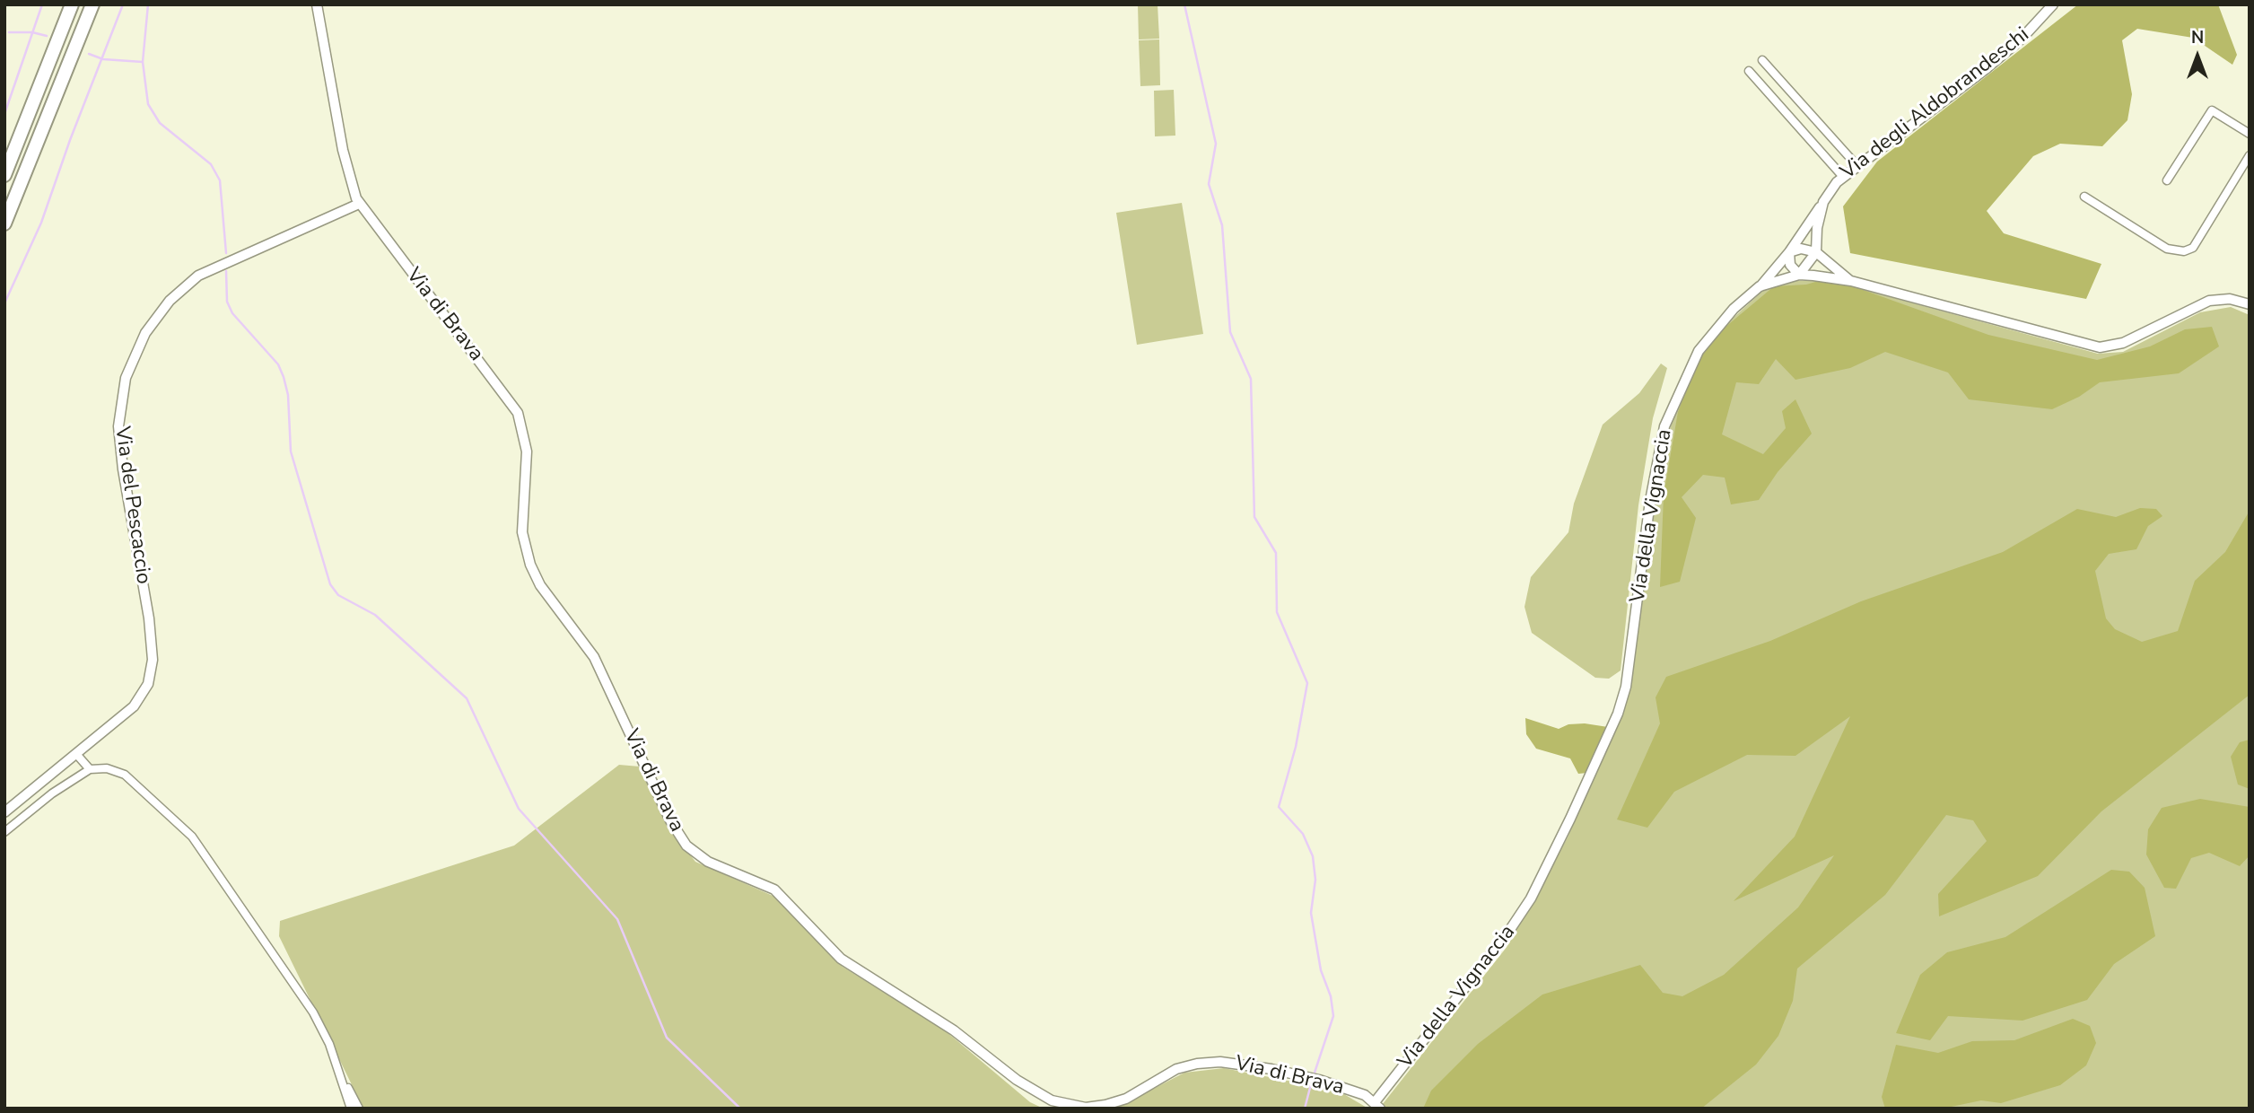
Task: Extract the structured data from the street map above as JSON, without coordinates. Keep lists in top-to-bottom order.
{
  "streets": {
    "street": [
      "Via degli Aldobrandeschi",
      "Via di Brava",
      "Via del Pescaccio",
      "Via della Vignaccia"
    ]
  },
  "crossings": [
    ["Via di Brava", "Via del Pescaccio"],
    ["Via di Brava", "Via della Vignaccia"]
  ],
  "north": "top"
}
